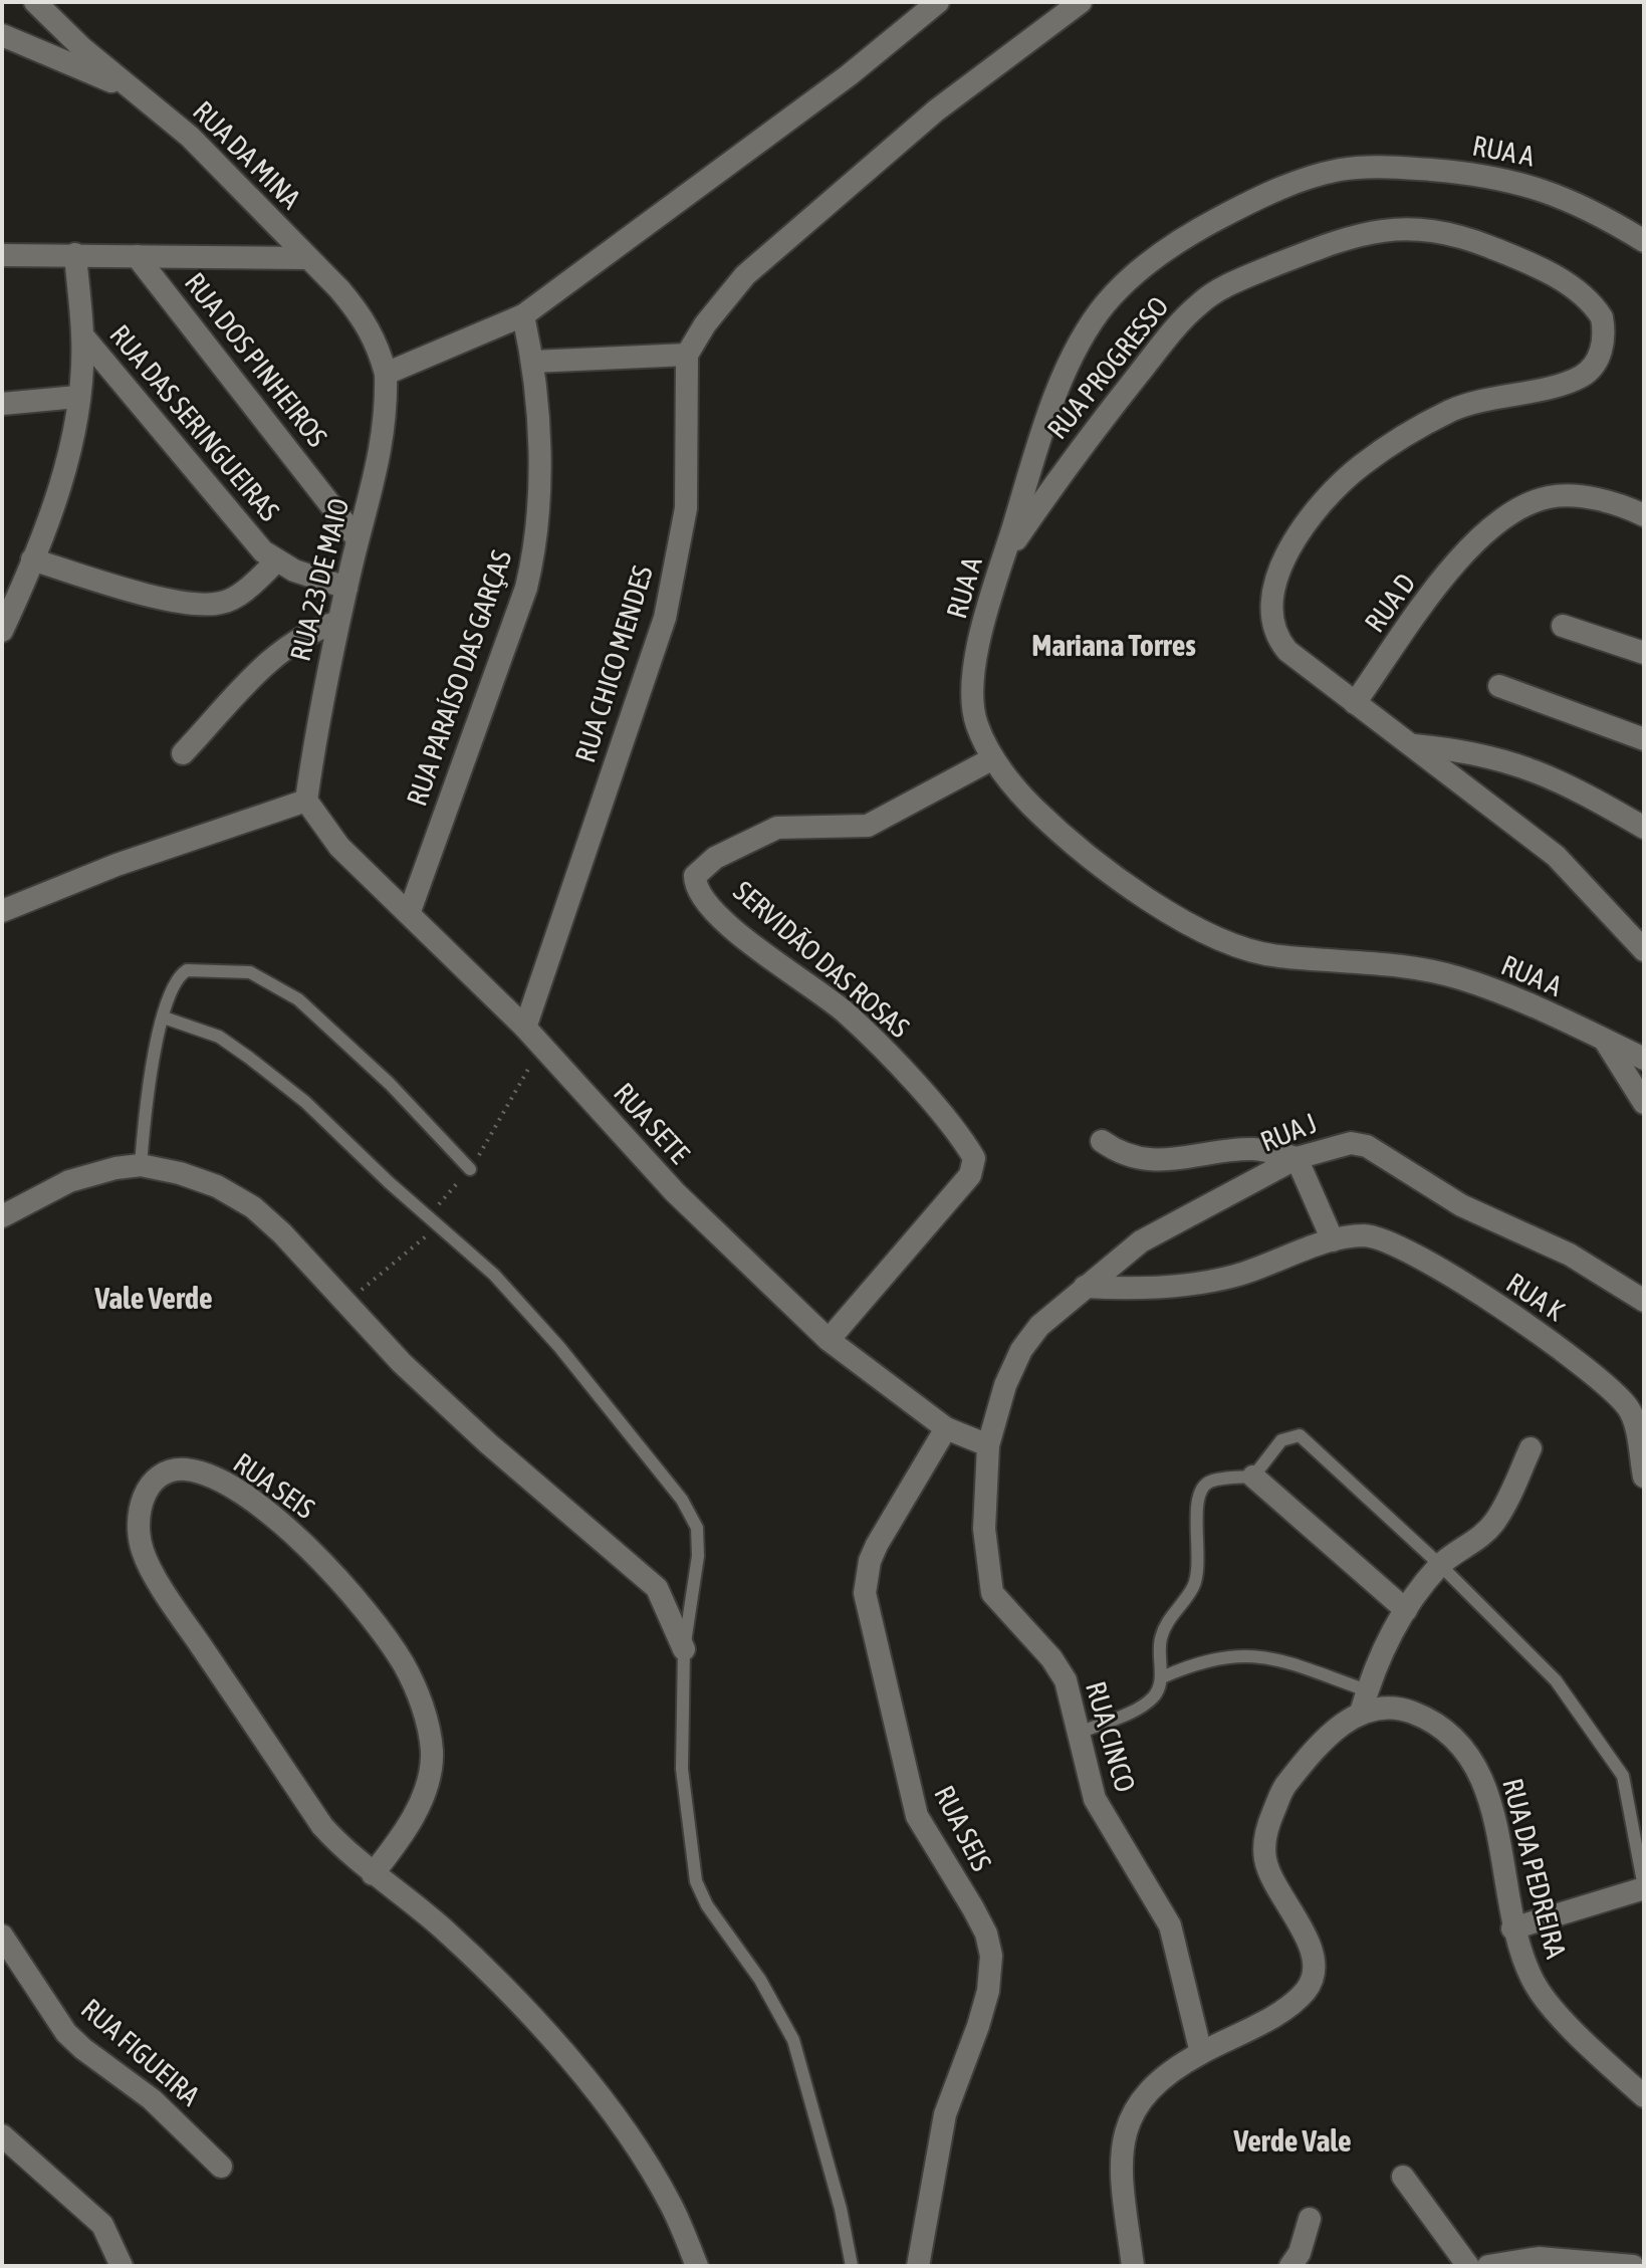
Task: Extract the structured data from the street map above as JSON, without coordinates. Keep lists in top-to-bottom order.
{
  "streets": {
    "street": [
      "RUA A",
      "RUA DA MINA",
      "RUA DOS PINHEIROS",
      "RUA PROGRESSO",
      "RUA DAS SERINGUEIRAS",
      "RUA 23 DE MAIO",
      "RUA D",
      "RUA CHICO MENDES",
      "RUA PARAÍSO DAS GARÇAS",
      "SERVIDÃO DAS ROSAS",
      "RUA SETE",
      "RUA J",
      "RUA K",
      "RUA SEIS",
      "RUA CINCO",
      "RUA DA PEDREIRA",
      "RUA FIGUEIRA"
    ]
  },
  "crossings": [
    ["RUA A", "RUA PROGRESSO"],
    ["RUA A", "SERVIDÃO DAS ROSAS"],
    ["RUA DA MINA", "RUA 23 DE MAIO"],
    ["RUA DOS PINHEIROS", "RUA 23 DE MAIO"],
    ["RUA PROGRESSO", "RUA D"],
    ["RUA DAS SERINGUEIRAS", "RUA 23 DE MAIO"],
    ["RUA 23 DE MAIO", "RUA SETE"],
    ["RUA CHICO MENDES", "RUA SETE"],
    ["RUA PARAÍSO DAS GARÇAS", "RUA SETE"],
    ["SERVIDÃO DAS ROSAS", "RUA SETE"],
    ["RUA SETE", "RUA SEIS"],
    ["RUA SETE", "RUA CINCO"],
    ["RUA J", "RUA K"],
    ["RUA J", "RUA CINCO"]
  ],
  "districts": ["Mariana Torres", "Vale Verde", "Verde Vale"]
}
